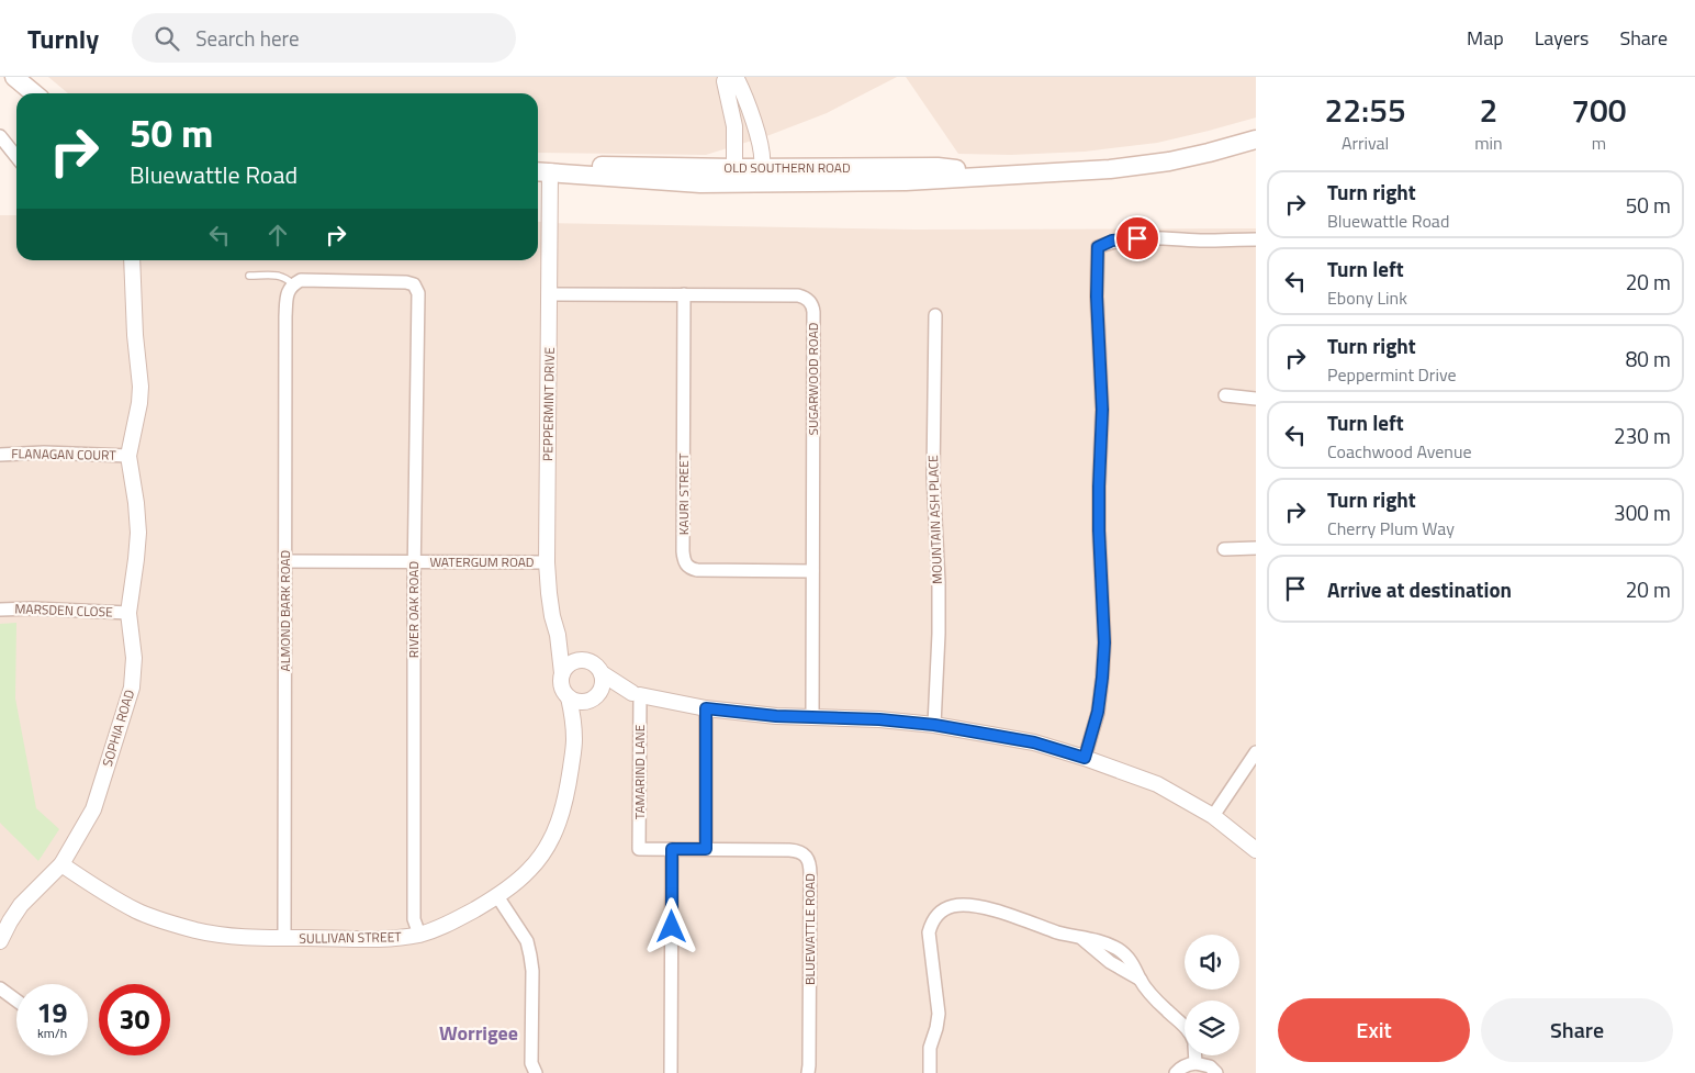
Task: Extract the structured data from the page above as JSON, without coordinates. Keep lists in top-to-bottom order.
{
  "streets": {
    "main road": ["OLD SOUTHERN ROAD"],
    "street": [
      "SUGARWOOD ROAD",
      "PEPPERMINT DRIVE",
      "FLANAGAN COURT",
      "KAURI STREET",
      "MOUNTAIN ASH PLACE",
      "WATERGUM ROAD",
      "RIVER OAK ROAD",
      "MARSDEN CLOSE",
      "ALMOND BARK ROAD",
      "SOPHIA ROAD",
      "TAMARIND LANE",
      "BLUEWATTLE ROAD",
      "SULLIVAN STREET"
    ]
  },
  "crossings": [
    ["OLD SOUTHERN ROAD", "PEPPERMINT DRIVE"],
    ["SUGARWOOD ROAD", "PEPPERMINT DRIVE"],
    ["SUGARWOOD ROAD", "KAURI STREET"],
    ["PEPPERMINT DRIVE", "WATERGUM ROAD"],
    ["PEPPERMINT DRIVE", "SULLIVAN STREET"],
    ["FLANAGAN COURT", "SOPHIA ROAD"],
    ["WATERGUM ROAD", "RIVER OAK ROAD"],
    ["WATERGUM ROAD", "ALMOND BARK ROAD"],
    ["RIVER OAK ROAD", "ALMOND BARK ROAD"],
    ["RIVER OAK ROAD", "SULLIVAN STREET"],
    ["MARSDEN CLOSE", "SOPHIA ROAD"],
    ["ALMOND BARK ROAD", "SULLIVAN STREET"],
    ["SOPHIA ROAD", "SULLIVAN STREET"],
    ["TAMARIND LANE", "BLUEWATTLE ROAD"]
  ],
  "districts": ["Worrigee"],
  "page": {
    "header": "Turnly",
    "search": "Search here",
    "nav": ["Map", "Layers", "Share"],
    "eta": [
      "22:55",
      "Arrival",
      "2",
      "min",
      "700",
      "m"
    ],
    "turn": ["50 m", "Bluewattle Road"],
    "list": [
      {
        "name": "Turn right",
        "note": "Bluewattle Road",
        "value": "50 m"
      },
      {
        "name": "Turn left",
        "note": "Ebony Link",
        "value": "20 m"
      },
      {
        "name": "Turn right",
        "note": "Peppermint Drive",
        "value": "80 m"
      },
      {
        "name": "Turn left",
        "note": "Coachwood Avenue",
        "value": "230 m"
      },
      {
        "name": "Turn right",
        "note": "Cherry Plum Way",
        "value": "300 m"
      },
      {
        "name": "Arrive at destination",
        "value": "20 m"
      }
    ],
    "speed": "19 km/h",
    "limit": "30",
    "buttons": ["Exit", "Share"]
  }
}
